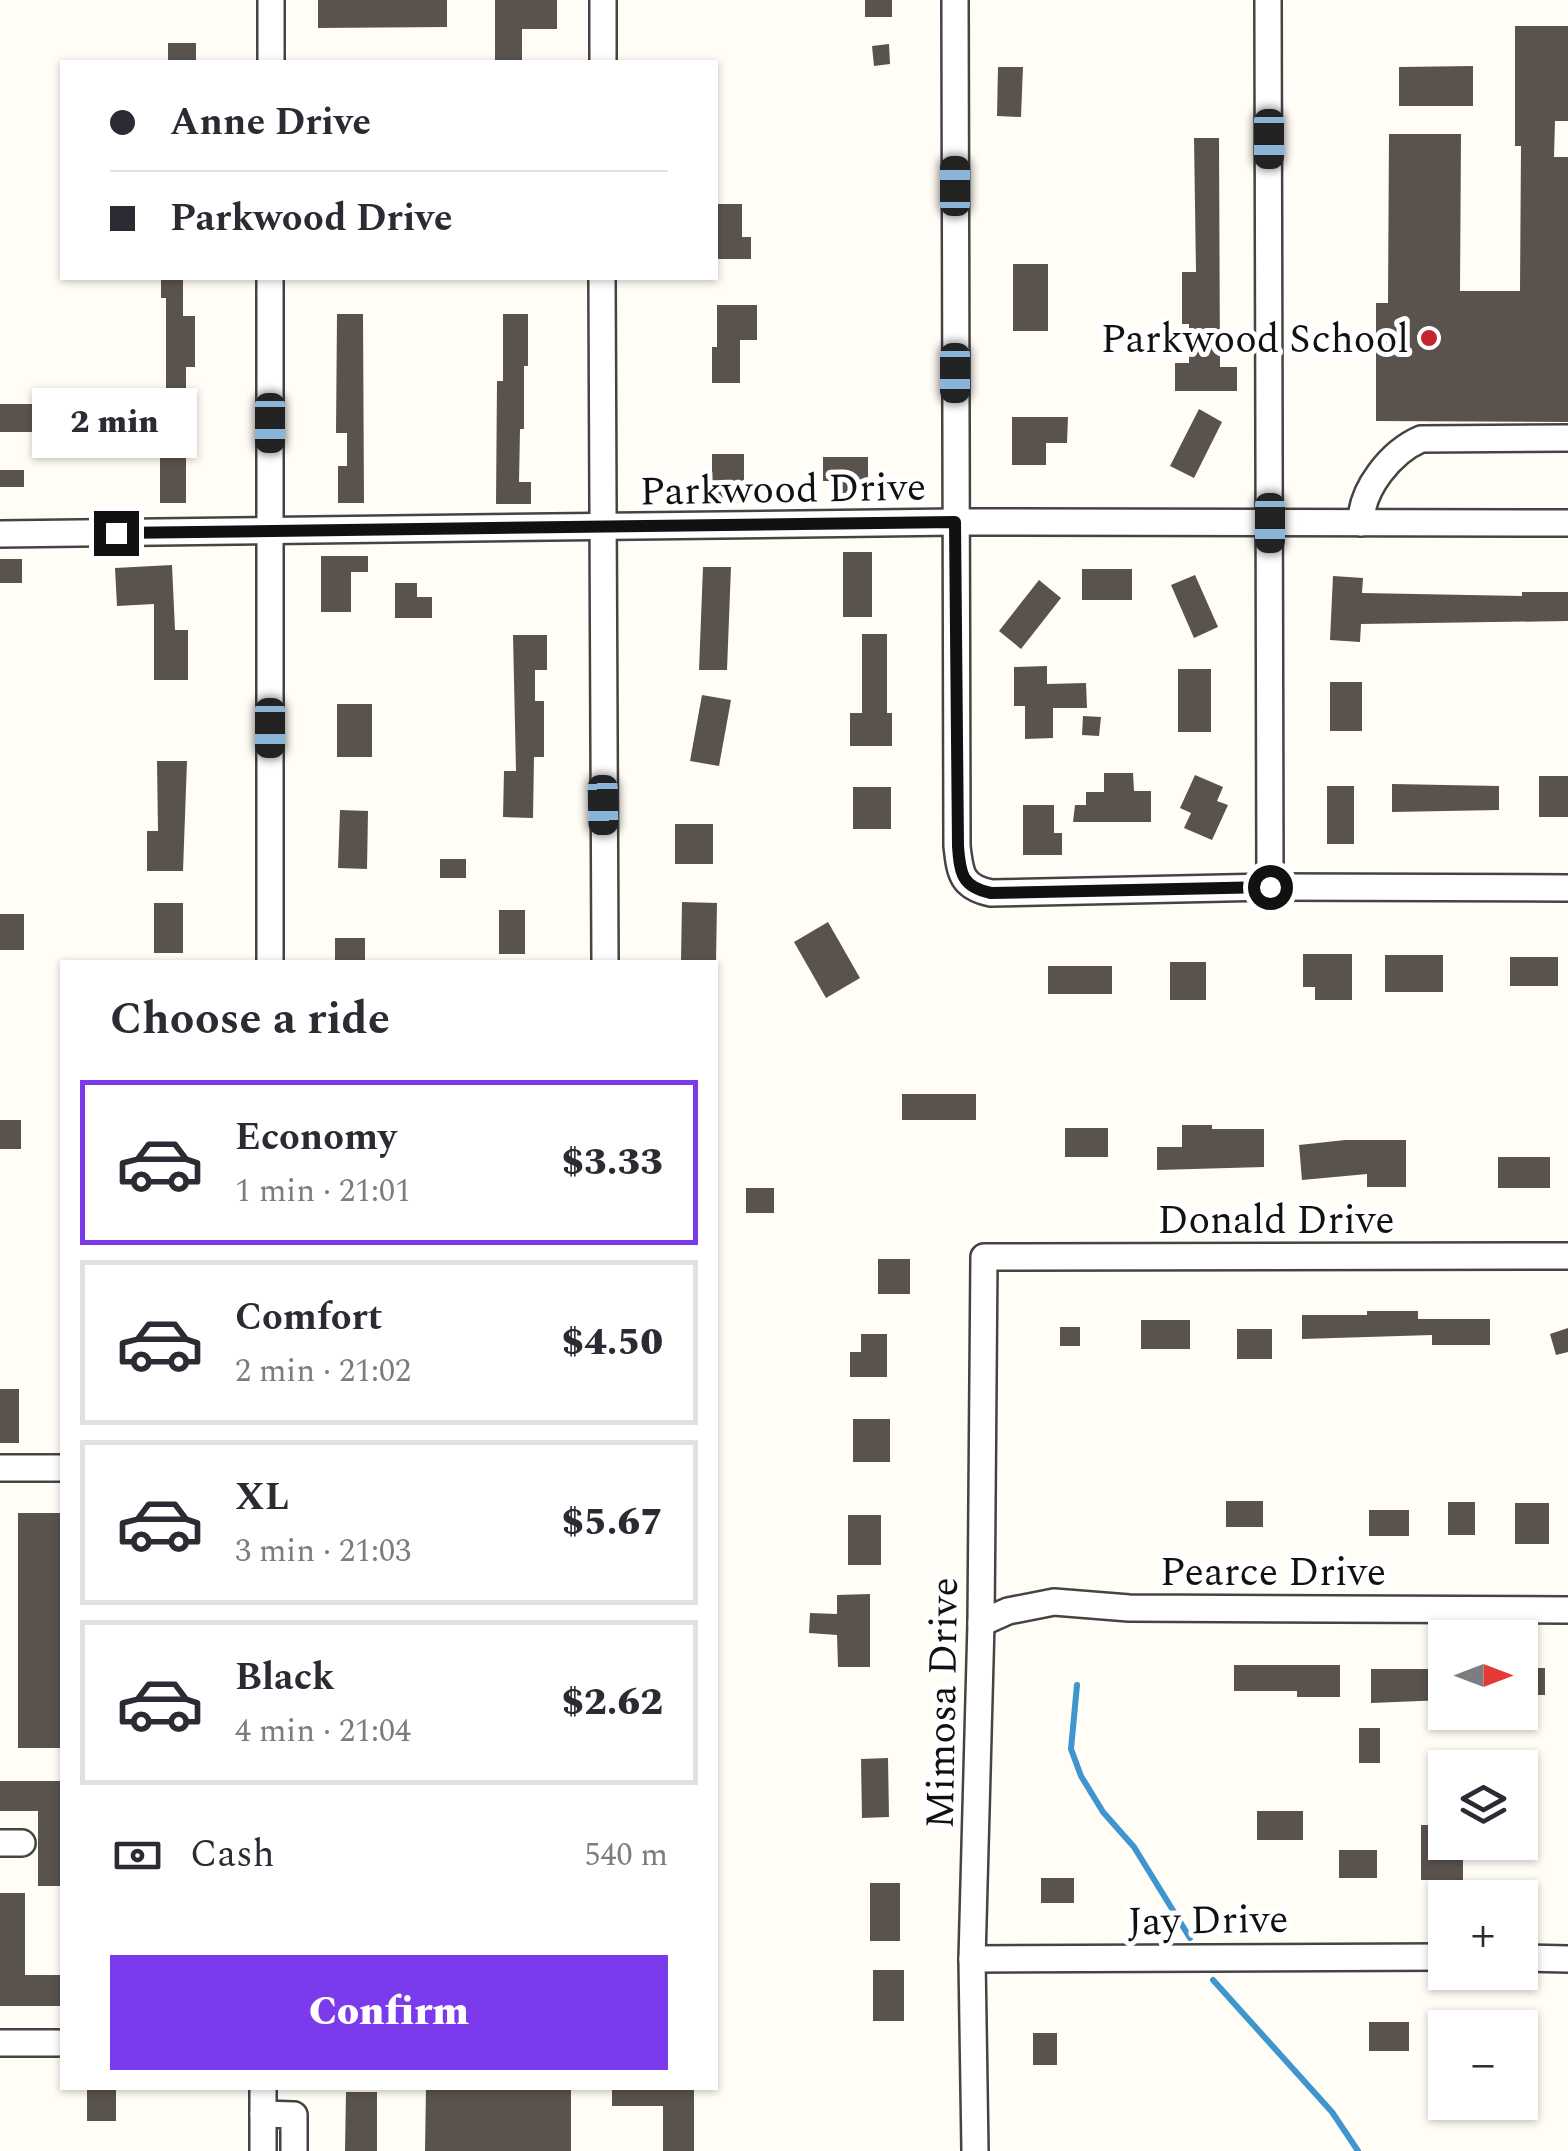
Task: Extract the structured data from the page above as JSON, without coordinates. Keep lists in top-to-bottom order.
{
  "streets": {
    "street": [
      "Parkwood Drive",
      "Donald Drive",
      "Pearce Drive",
      "Mimosa Drive",
      "Jay Drive"
    ]
  },
  "crossings": [
    ["Donald Drive", "Mimosa Drive"],
    ["Pearce Drive", "Mimosa Drive"],
    ["Mimosa Drive", "Jay Drive"]
  ],
  "places": ["Parkwood School"],
  "north": "right",
  "page": {
    "banner": ["Anne Drive", "Parkwood Drive"],
    "bubble": "2 min",
    "heading": "Choose a ride",
    "list": [
      {
        "name": "Economy",
        "note": "1 min · 21:01",
        "value": "$3.33"
      },
      {
        "name": "Comfort",
        "note": "2 min · 21:02",
        "value": "$4.50"
      },
      {
        "name": "XL",
        "note": "3 min · 21:03",
        "value": "$5.67"
      },
      {
        "name": "Black",
        "note": "4 min · 21:04",
        "value": "$2.62"
      }
    ],
    "map_buttons": ["+", "−"],
    "pay": ["Cash", "540 m"],
    "buttons": "Confirm"
  }
}
